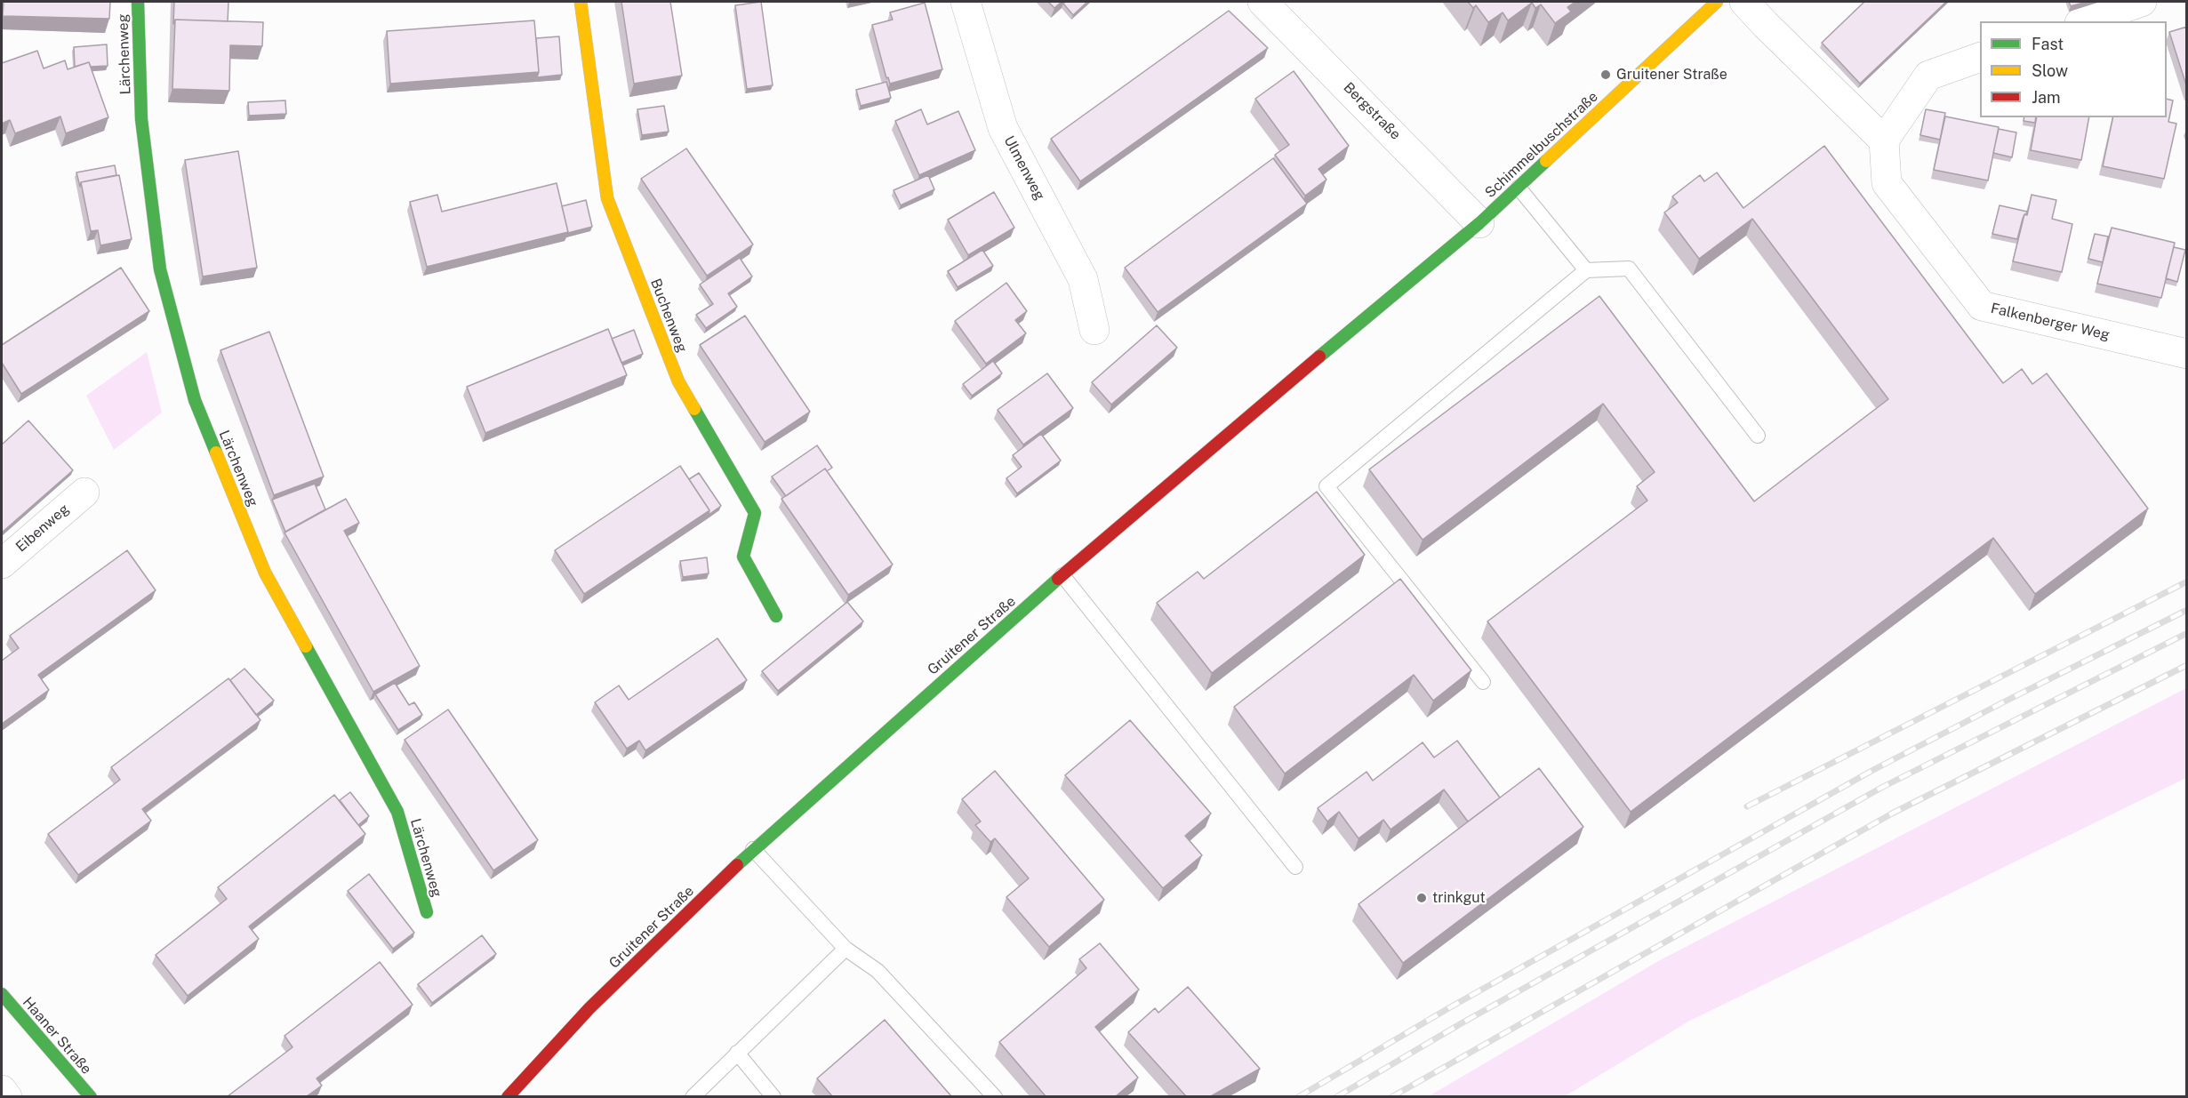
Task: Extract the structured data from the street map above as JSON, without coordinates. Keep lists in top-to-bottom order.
{
  "streets": {
    "main road": [
      "Lärchenweg",
      "Schimmelbuschstraße",
      "Buchenweg",
      "Gruitener Straße",
      "Haaner Straße"
    ],
    "street": [
      "Bergstraße",
      "Ulmenweg",
      "Falkenberger Weg",
      "Eibenweg"
    ]
  },
  "crossings": [
    ["Bergstraße", "Schimmelbuschstraße"],
    ["Bergstraße", "Gruitener Straße"],
    ["Schimmelbuschstraße", "Gruitener Straße"]
  ],
  "places": ["Gruitener Straße", "trinkgut"],
  "legend": ["Fast", "Slow", "Jam"]
}
